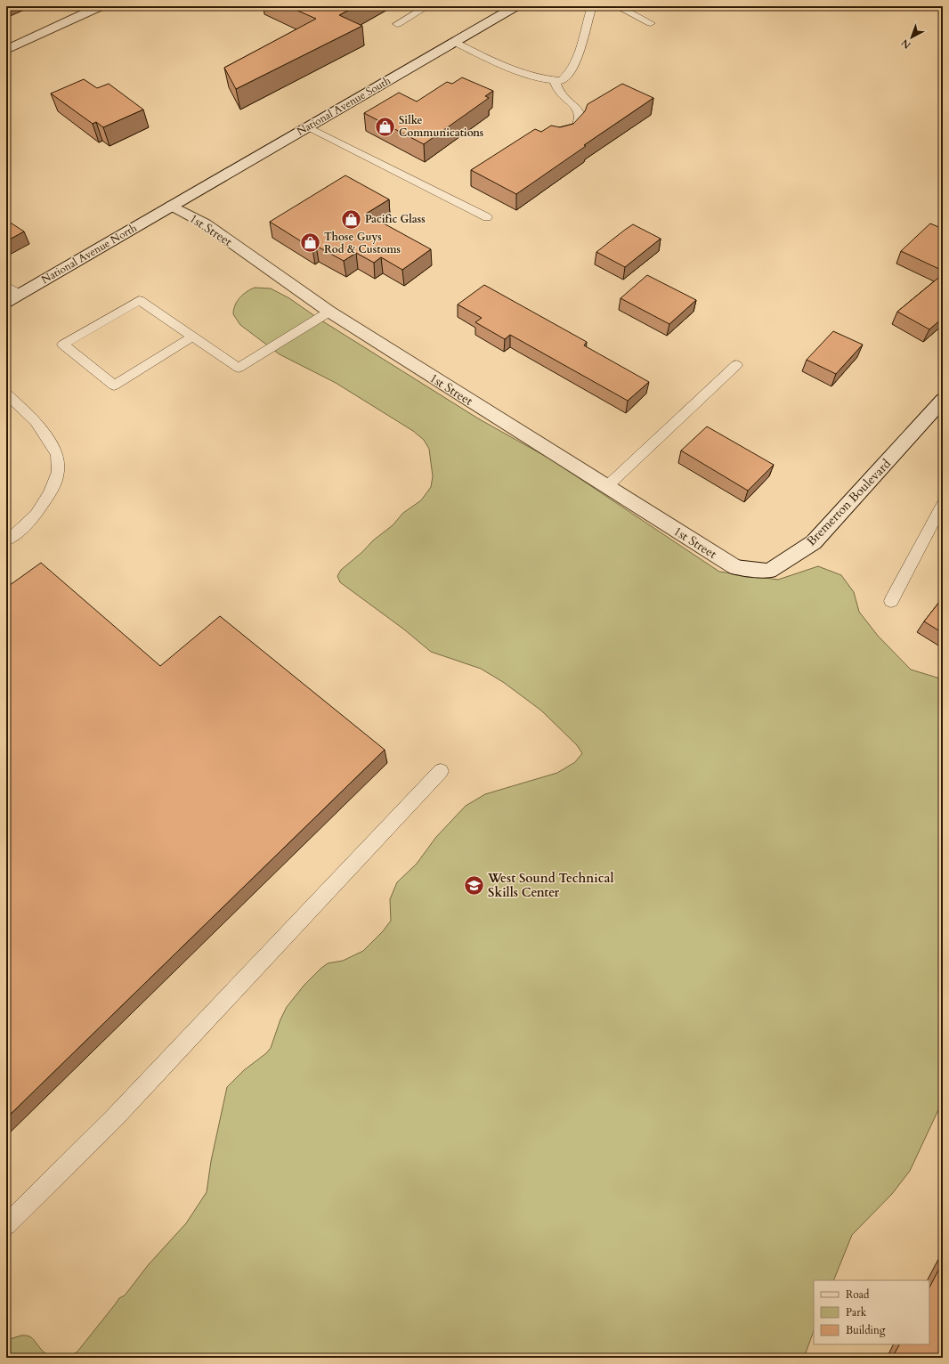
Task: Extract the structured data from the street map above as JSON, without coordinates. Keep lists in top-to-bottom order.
{
  "streets": {
    "street": [
      "National Avenue South",
      "1st Street",
      "National Avenue North",
      "Bremerton Boulevard"
    ]
  },
  "crossings": [
    ["National Avenue South", "1st Street"],
    ["National Avenue South", "National Avenue North"],
    ["1st Street", "National Avenue North"],
    ["1st Street", "Bremerton Boulevard"]
  ],
  "places": {
    "shop": ["Silke Communications", "Pacific Glass", "Those Guys Rod & Customs"],
    "school or university": ["West Sound Technical Skills Center"]
  },
  "legend": ["Road", "Park", "Building"],
  "north": "bottom left"
}
